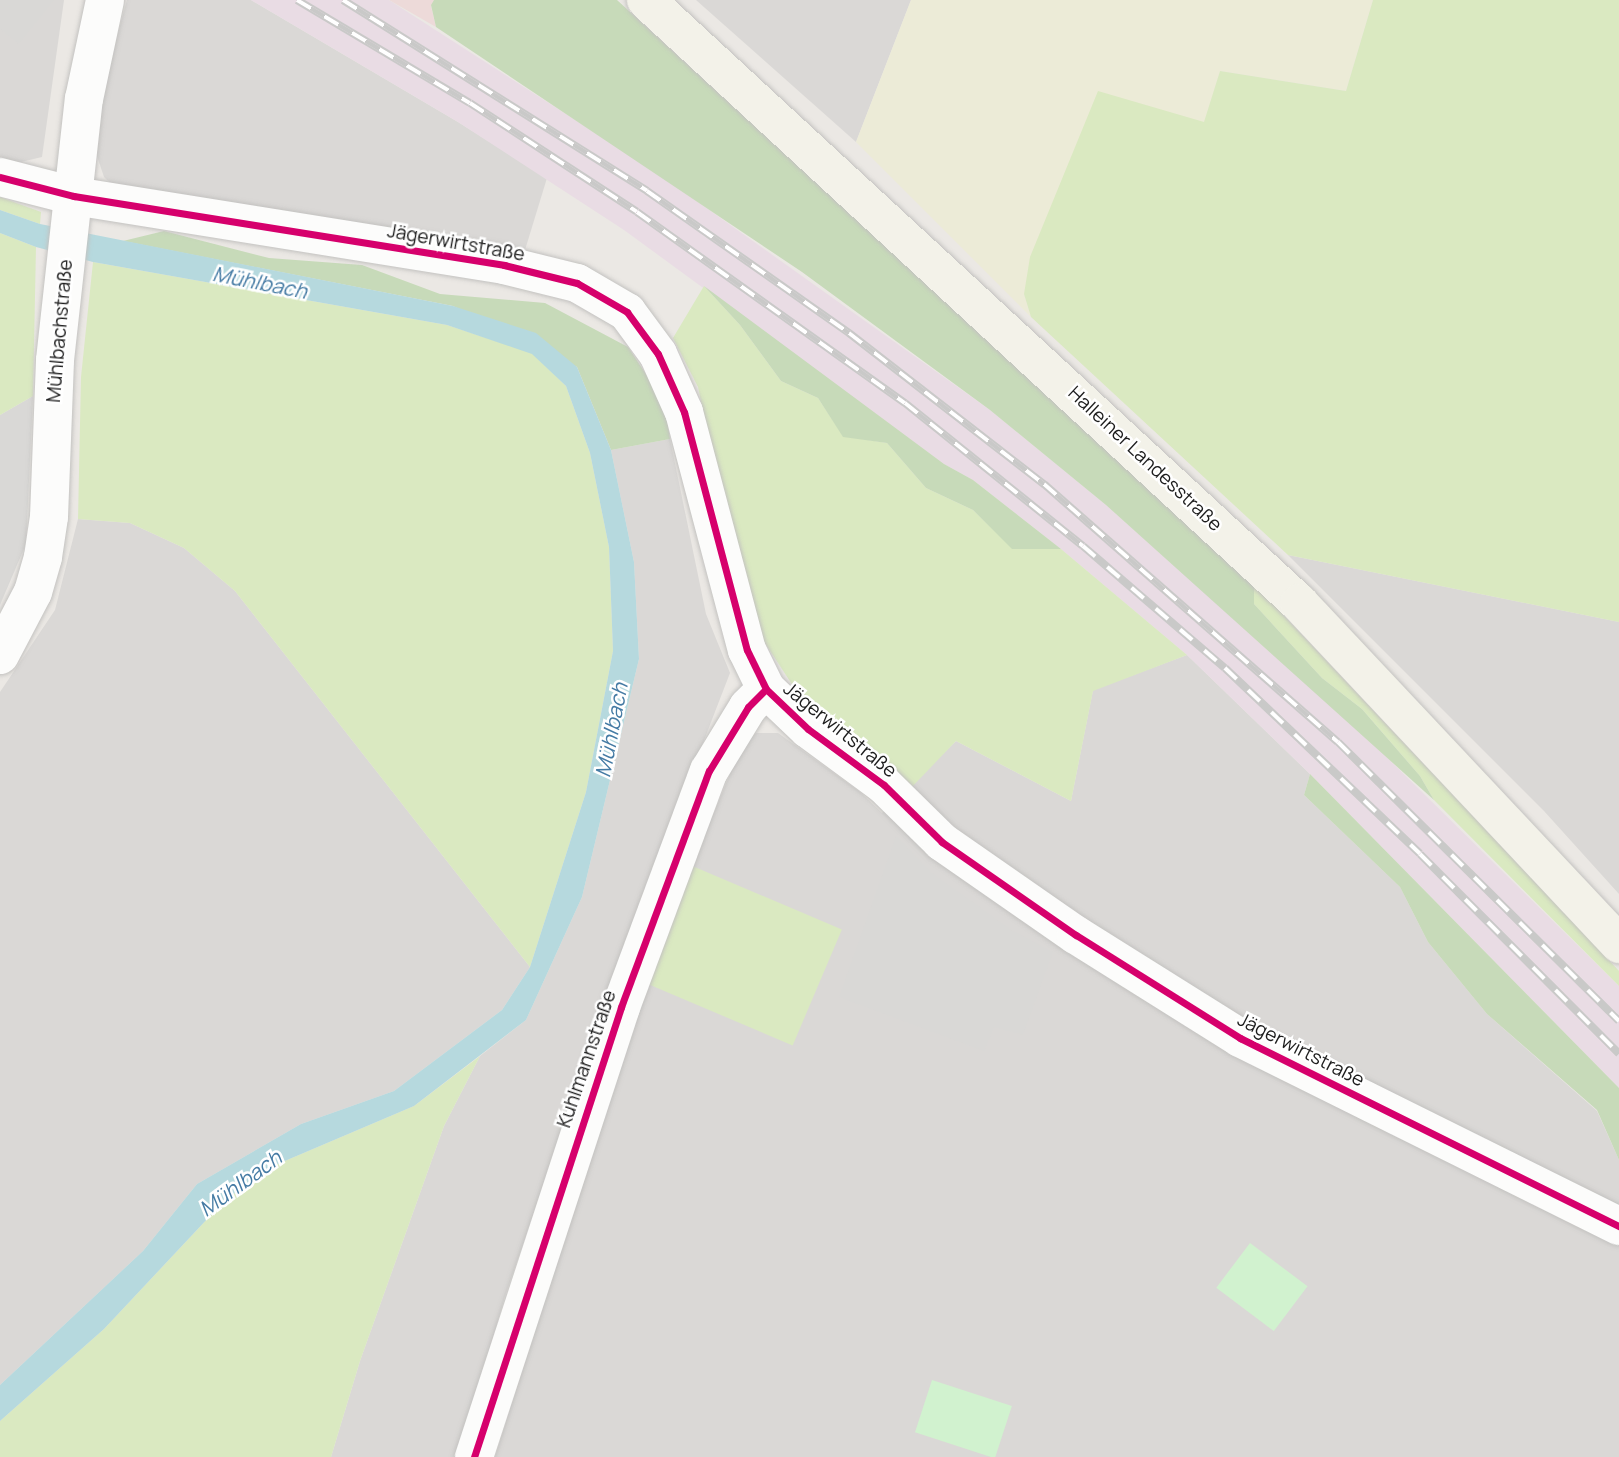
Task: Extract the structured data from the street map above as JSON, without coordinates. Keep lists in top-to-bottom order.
{
  "streets": {
    "main road": ["Halleiner Landesstraße"],
    "street": ["Jägerwirtstraße", "Mühlbachstraße", "Kuhlmannstraße"]
  },
  "crossings": [
    ["Jägerwirtstraße", "Mühlbachstraße"],
    ["Jägerwirtstraße", "Kuhlmannstraße"]
  ],
  "water": ["Mühlbach"]
}
